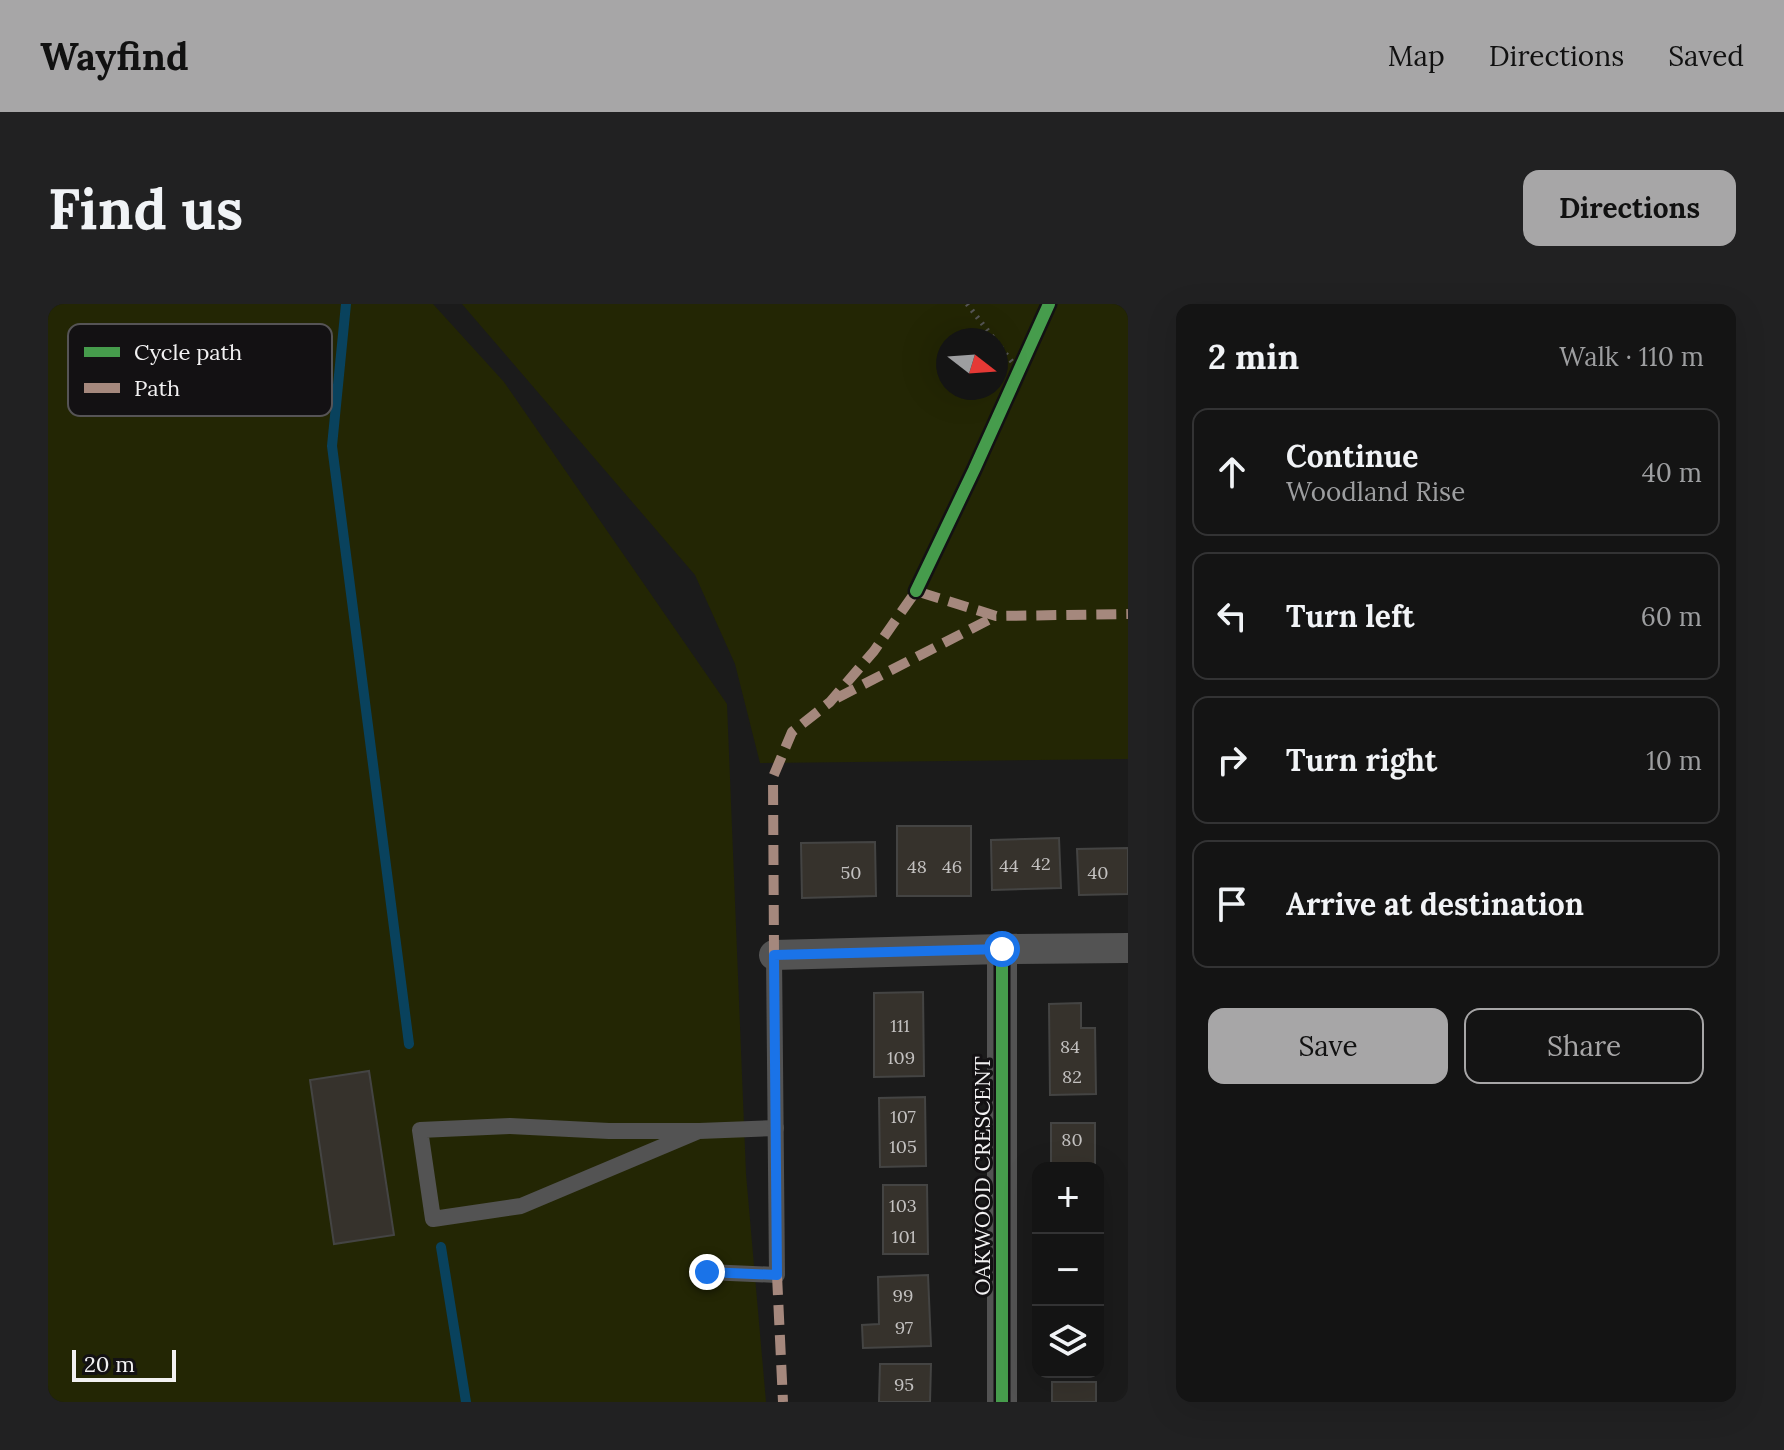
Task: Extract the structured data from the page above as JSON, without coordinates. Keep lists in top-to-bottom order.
{
  "streets": {
    "street": ["OAKWOOD CRESCENT"]
  },
  "house_numbers": [
    "42",
    "44",
    "48",
    "46",
    "50",
    "40",
    "111",
    "84",
    "109",
    "82",
    "107",
    "80",
    "105",
    "103",
    "101",
    "99",
    "97",
    "95"
  ],
  "legend": ["Cycle path", "Path"],
  "scale_bar": "20 m",
  "north": "right",
  "page": {
    "header": "Wayfind",
    "nav": ["Map", "Directions", "Saved"],
    "buttons": [
      "Directions",
      ["Save", "Share"]
    ],
    "title": "Find us",
    "heading": ["2 min", "Walk · 110 m"],
    "list": [
      ["Continue", "Woodland Rise", "40 m"],
      ["Turn left", "60 m"],
      ["Turn right", "10 m"],
      "Arrive at destination"
    ],
    "map_buttons": ["+", "−"],
    "scale": "20 m"
  }
}
